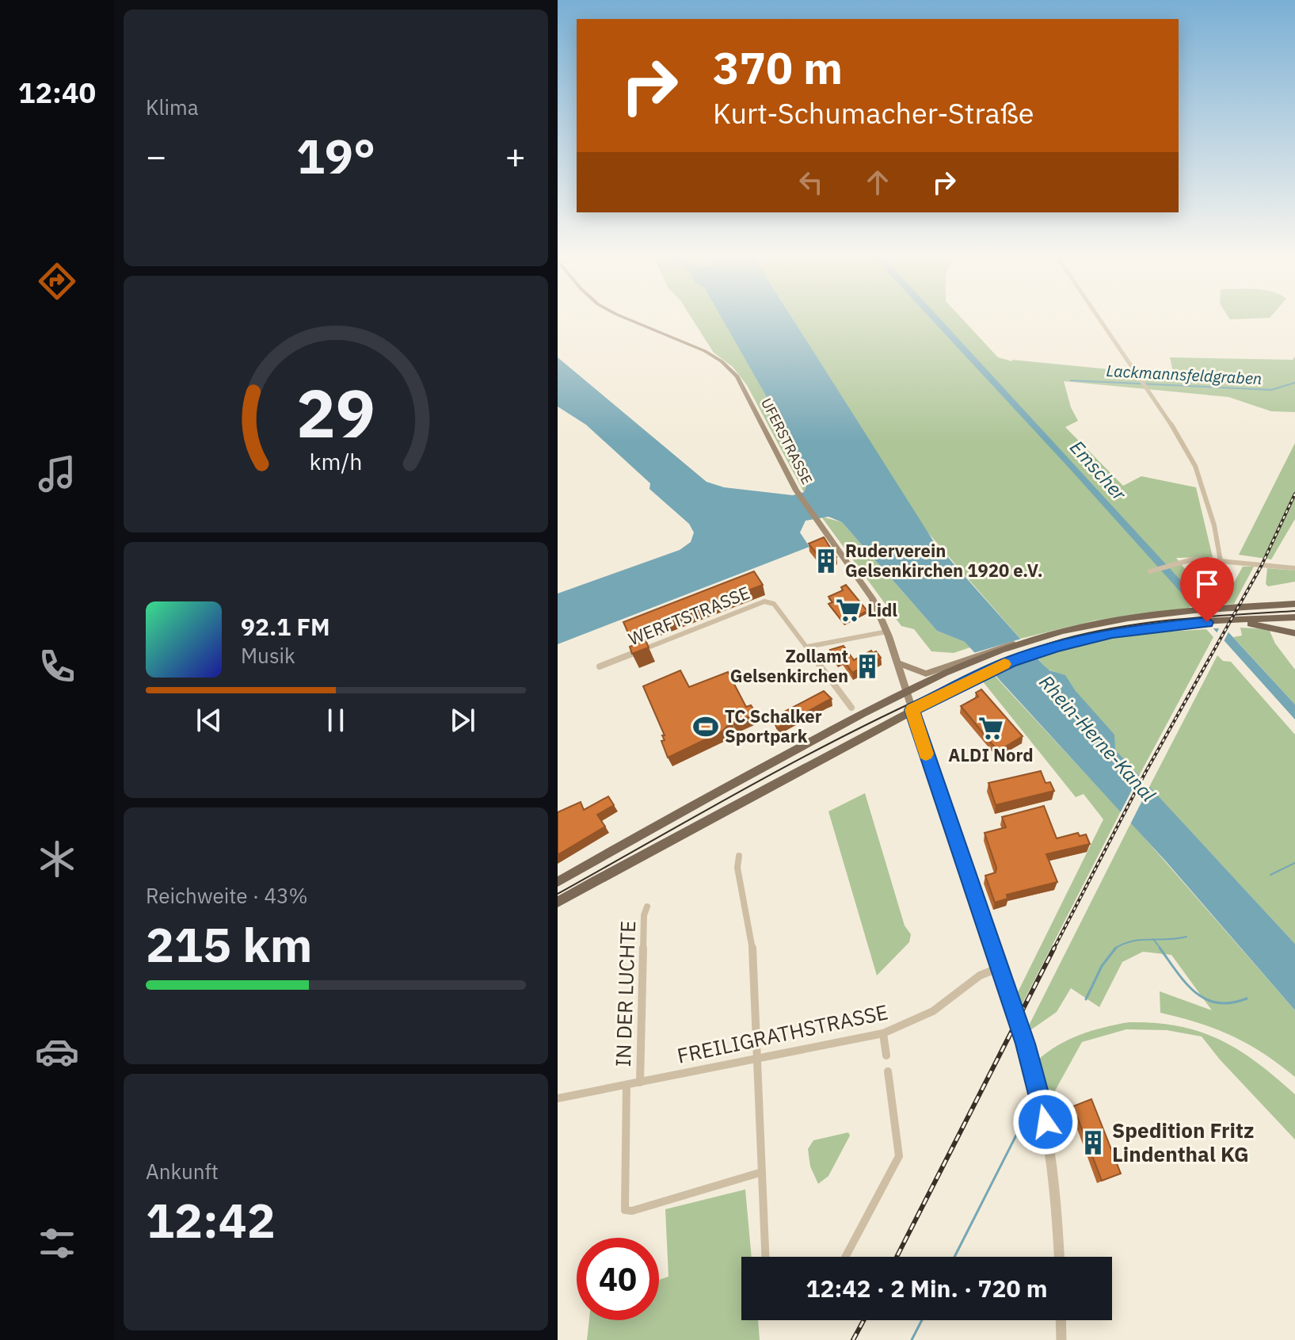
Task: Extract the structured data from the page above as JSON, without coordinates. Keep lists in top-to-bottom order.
{
  "streets": {
    "main road": ["UFERSTRASSE"],
    "street": ["WERFTSTRASSE", "IN DER LUCHTE", "FREILIGRATHSTRASSE"]
  },
  "crossings": [
    ["IN DER LUCHTE", "FREILIGRATHSTRASSE"]
  ],
  "water": ["Lackmannsfeldgraben", "Emscher", "Rhein-Herne-Kanal"],
  "places": {
    "building": ["Ruderverein Gelsenkirchen 1920 e.V.", "Zollamt Gelsenkirchen", "Spedition Fritz Lindenthal KG"],
    "supermarket": ["Lidl", "ALDI Nord"],
    "sports": ["TC Schalker Sportpark"]
  },
  "page": {
    "tabs": "12:40",
    "tile": [
      "Klima",
      ["Reichweite · 43%", "215 km"],
      ["Ankunft", "12:42"]
    ],
    "turn": ["370 m", "Kurt-Schumacher-Straße"],
    "heat": ["−", "19°", "+"],
    "song": ["92.1 FM", "Musik"],
    "limit": "40",
    "trip": "12:42 · 2 Min. · 720 m",
    "gauge": ["29", "km/h"]
  }
}
